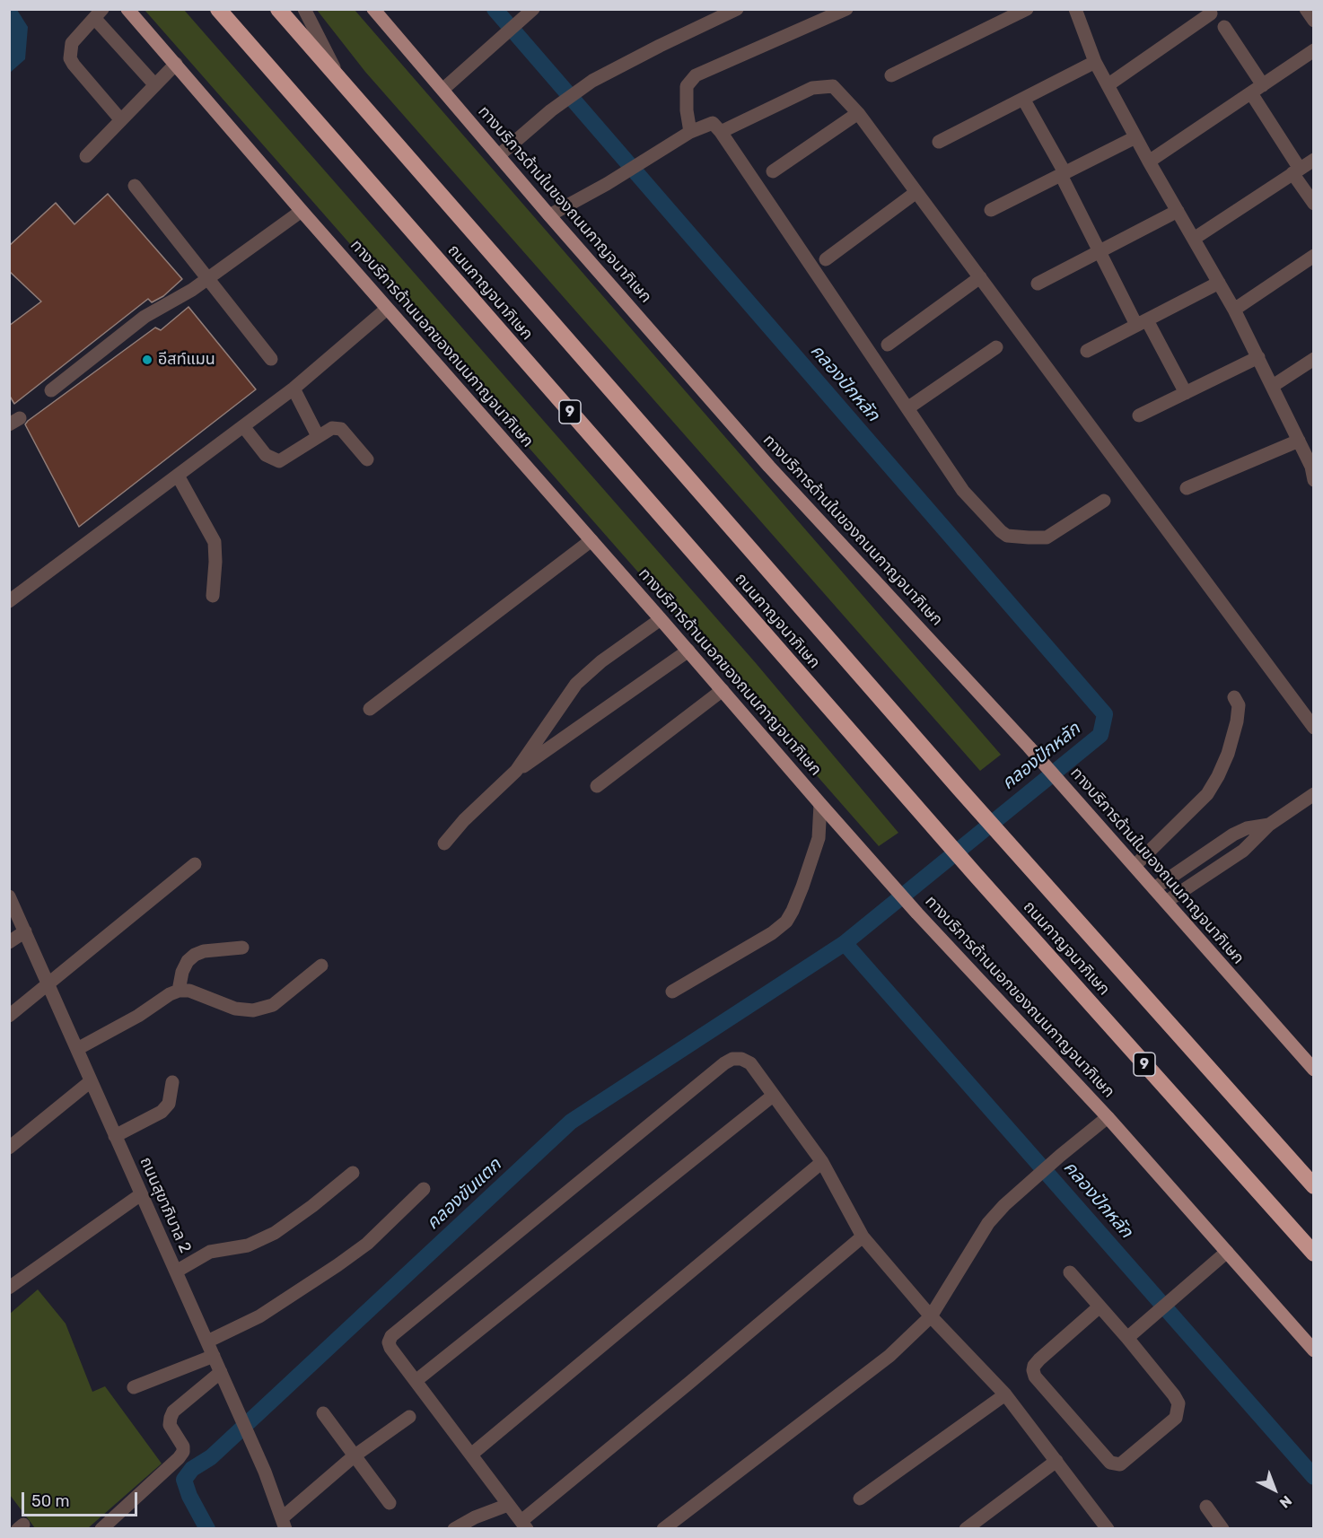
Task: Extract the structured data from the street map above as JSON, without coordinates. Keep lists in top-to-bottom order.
{
  "streets": {
    "highway": ["ถนนกาญจนาภิเษก", "9"],
    "main road": ["ทางบริการด้านในของถนนกาญจนาภิเษก", "ทางบริการด้านนอกของถนนกาญจนาภิเษก"],
    "street": ["ถนนสุขาภิบาล 2"]
  },
  "water": ["คลองปักหลัก", "คลองขันแตก"],
  "places": ["อีสท์แมน"],
  "scale_bar": "50 m",
  "north": "bottom right"
}
